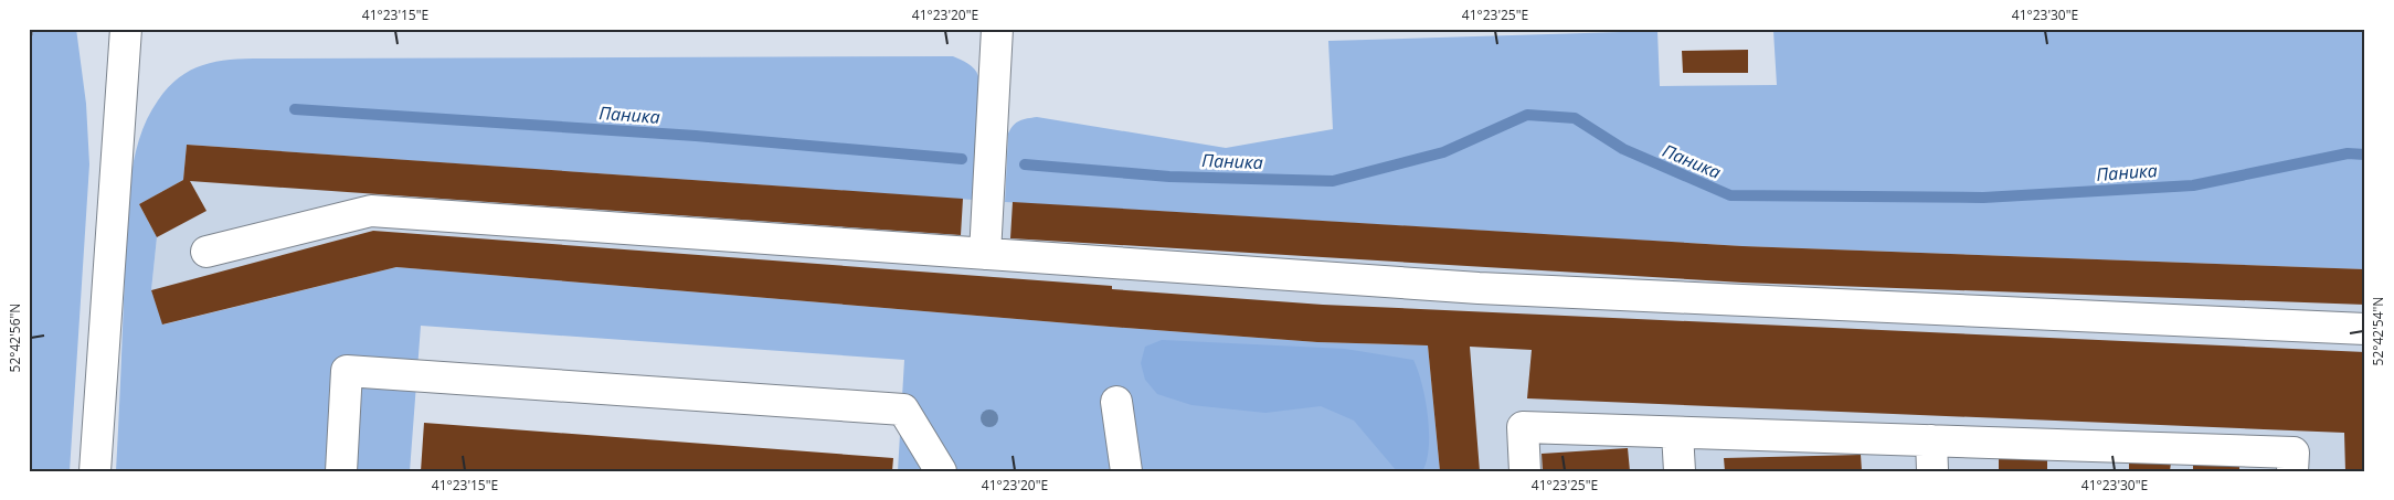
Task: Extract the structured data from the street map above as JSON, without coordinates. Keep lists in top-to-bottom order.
{
  "water": ["Паника"],
  "coordinates": [
    "41°23'15\"E",
    "41°23'20\"E",
    "41°23'25\"E",
    "41°23'30\"E",
    "52°42'54\"N",
    "52°42'56\"N"
  ]
}
